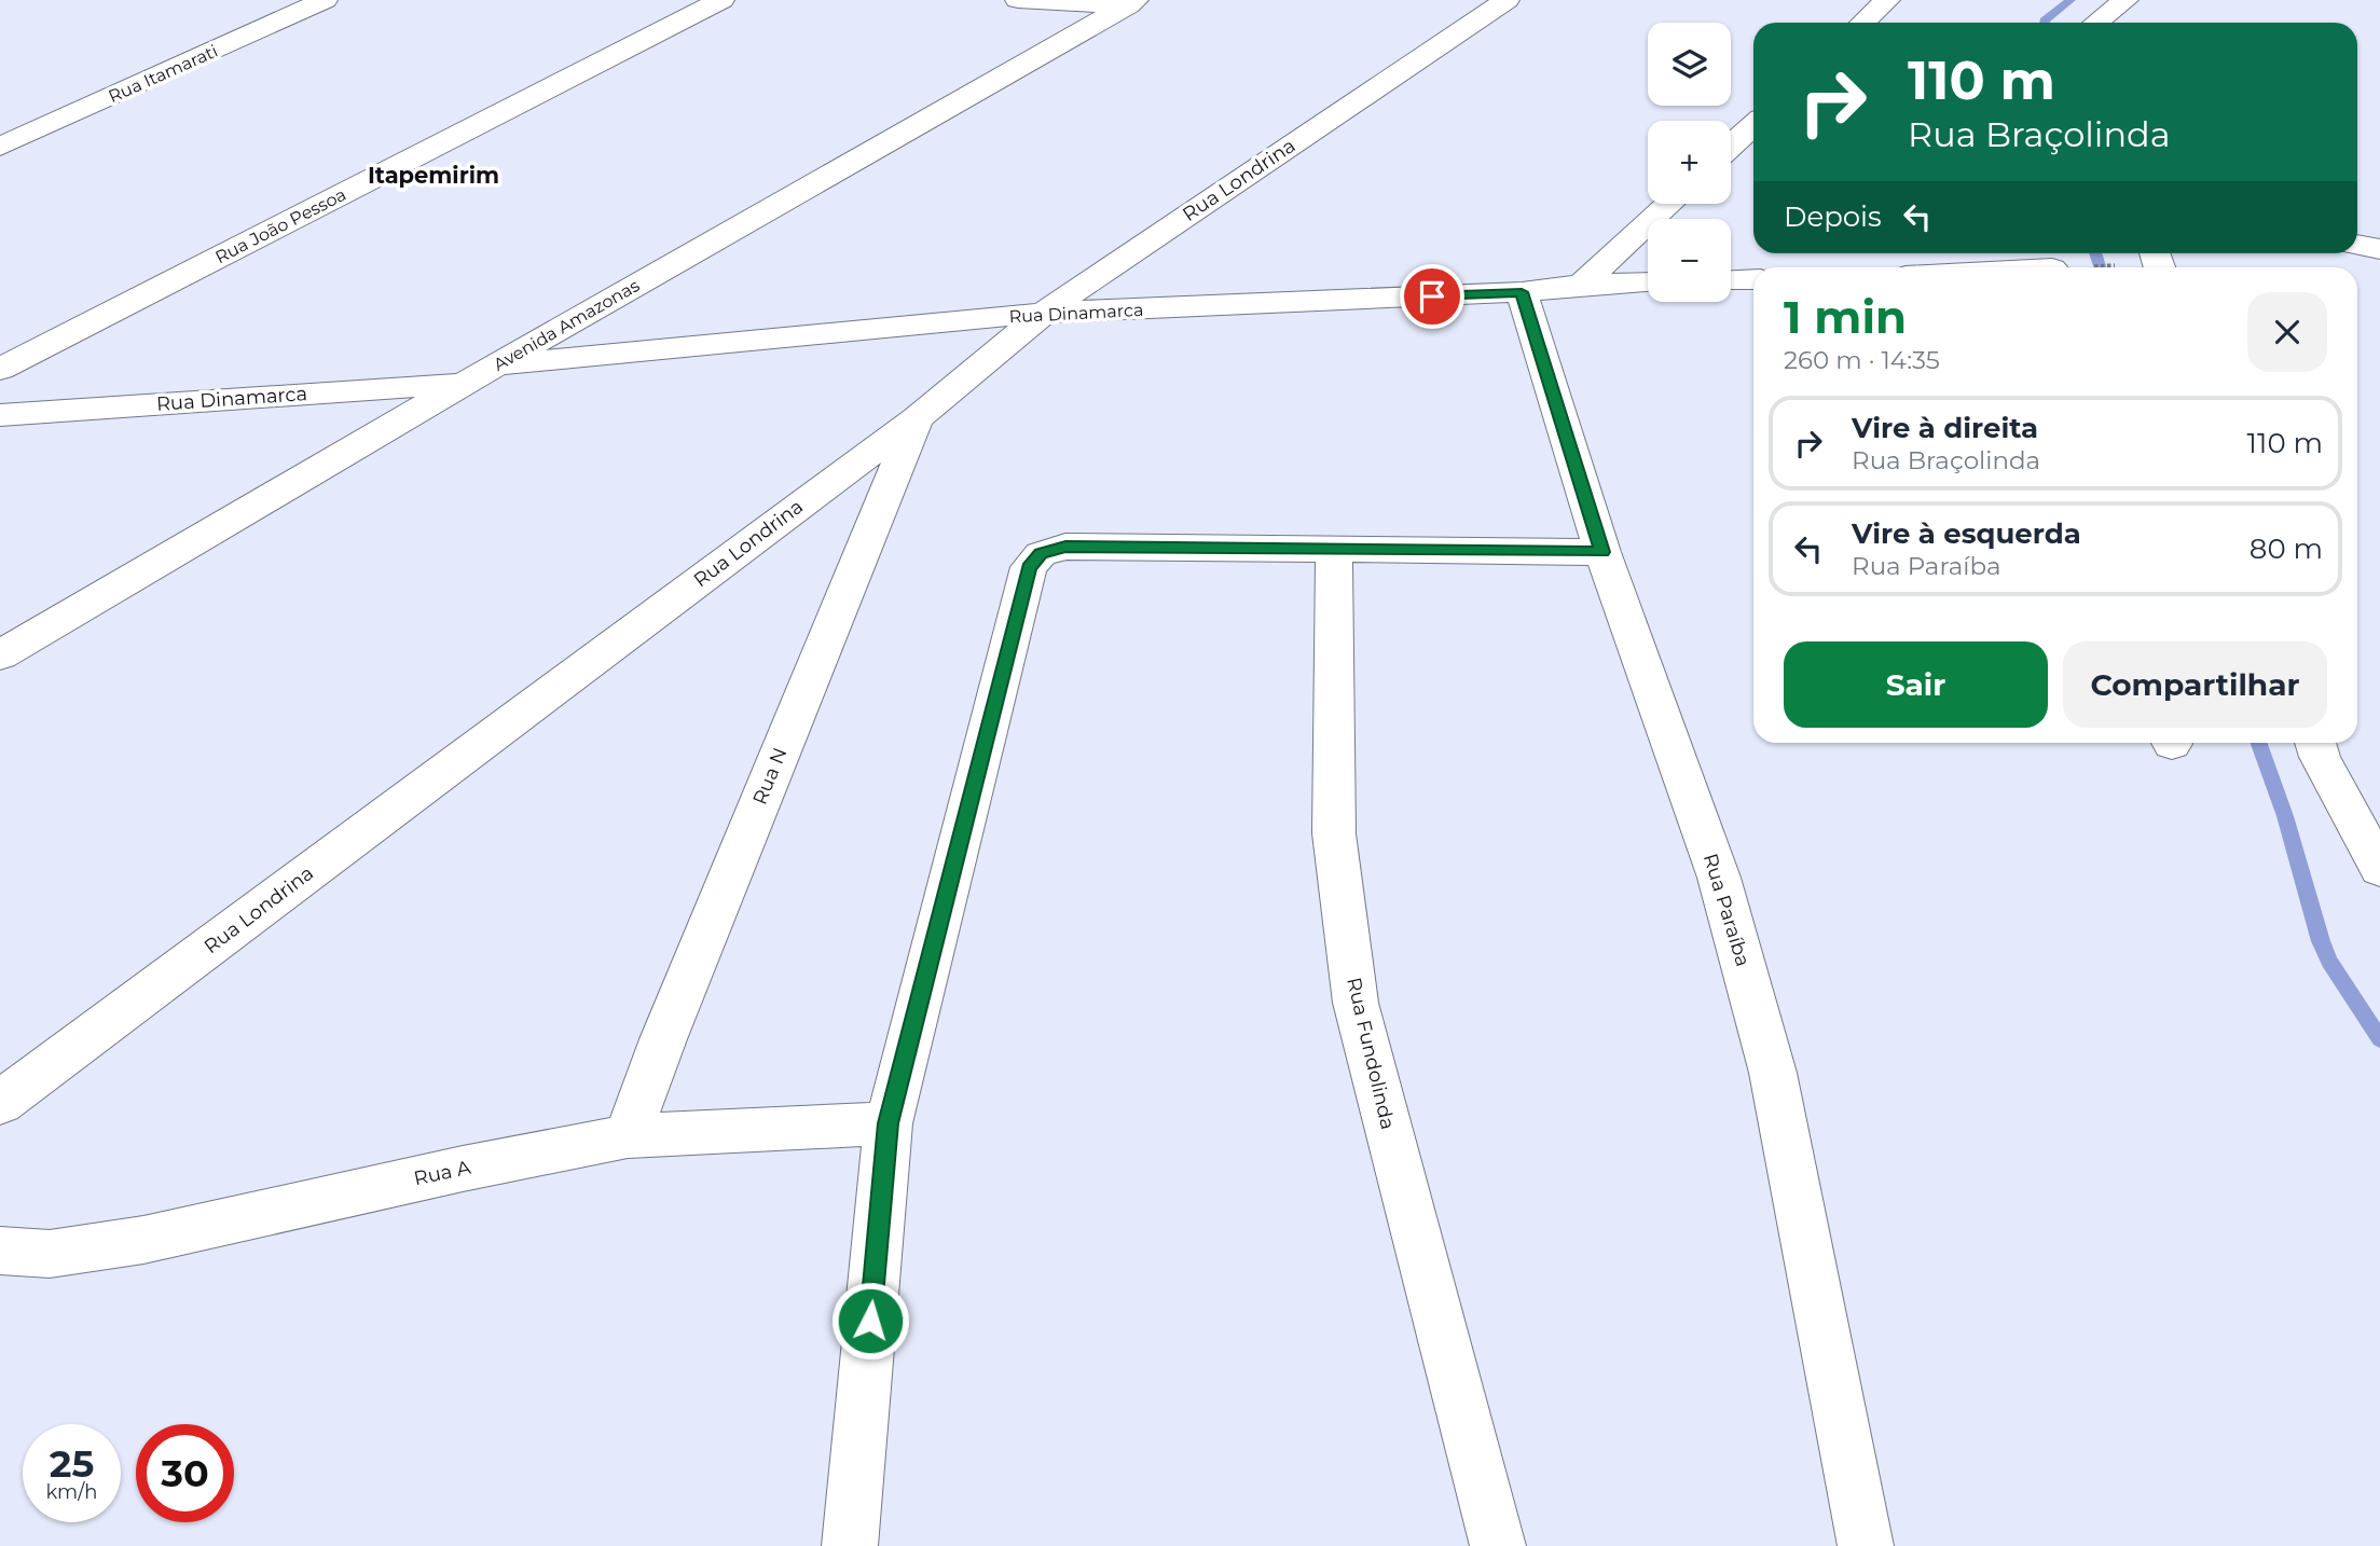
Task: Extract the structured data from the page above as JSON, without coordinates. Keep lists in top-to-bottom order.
{
  "streets": {
    "street": [
      "Rua Itamarati",
      "Rua Londrina",
      "Rua João Pessoa",
      "Rua Dinamarca",
      "Avenida Amazonas",
      "Rua N",
      "Rua Paraíba",
      "Rua Fundolinda",
      "Rua A"
    ]
  },
  "crossings": [
    ["Rua Londrina", "Rua Dinamarca"],
    ["Rua Londrina", "Rua N"],
    ["Rua Dinamarca", "Avenida Amazonas"],
    ["Rua Dinamarca", "Rua Paraíba"],
    ["Rua N", "Rua A"]
  ],
  "districts": ["Itapemirim"],
  "page": {
    "map_buttons": ["+", "−"],
    "turn": ["110 m", "Rua Braçolinda"],
    "then": "Depois",
    "heading": ["1 min", "260 m · 14:35"],
    "list": [
      {
        "name": "Vire à direita",
        "note": "Rua Braçolinda",
        "value": "110 m"
      },
      {
        "name": "Vire à esquerda",
        "note": "Rua Paraíba",
        "value": "80 m"
      }
    ],
    "buttons": ["Sair", "Compartilhar"],
    "speed": "25 km/h",
    "limit": "30"
  }
}
